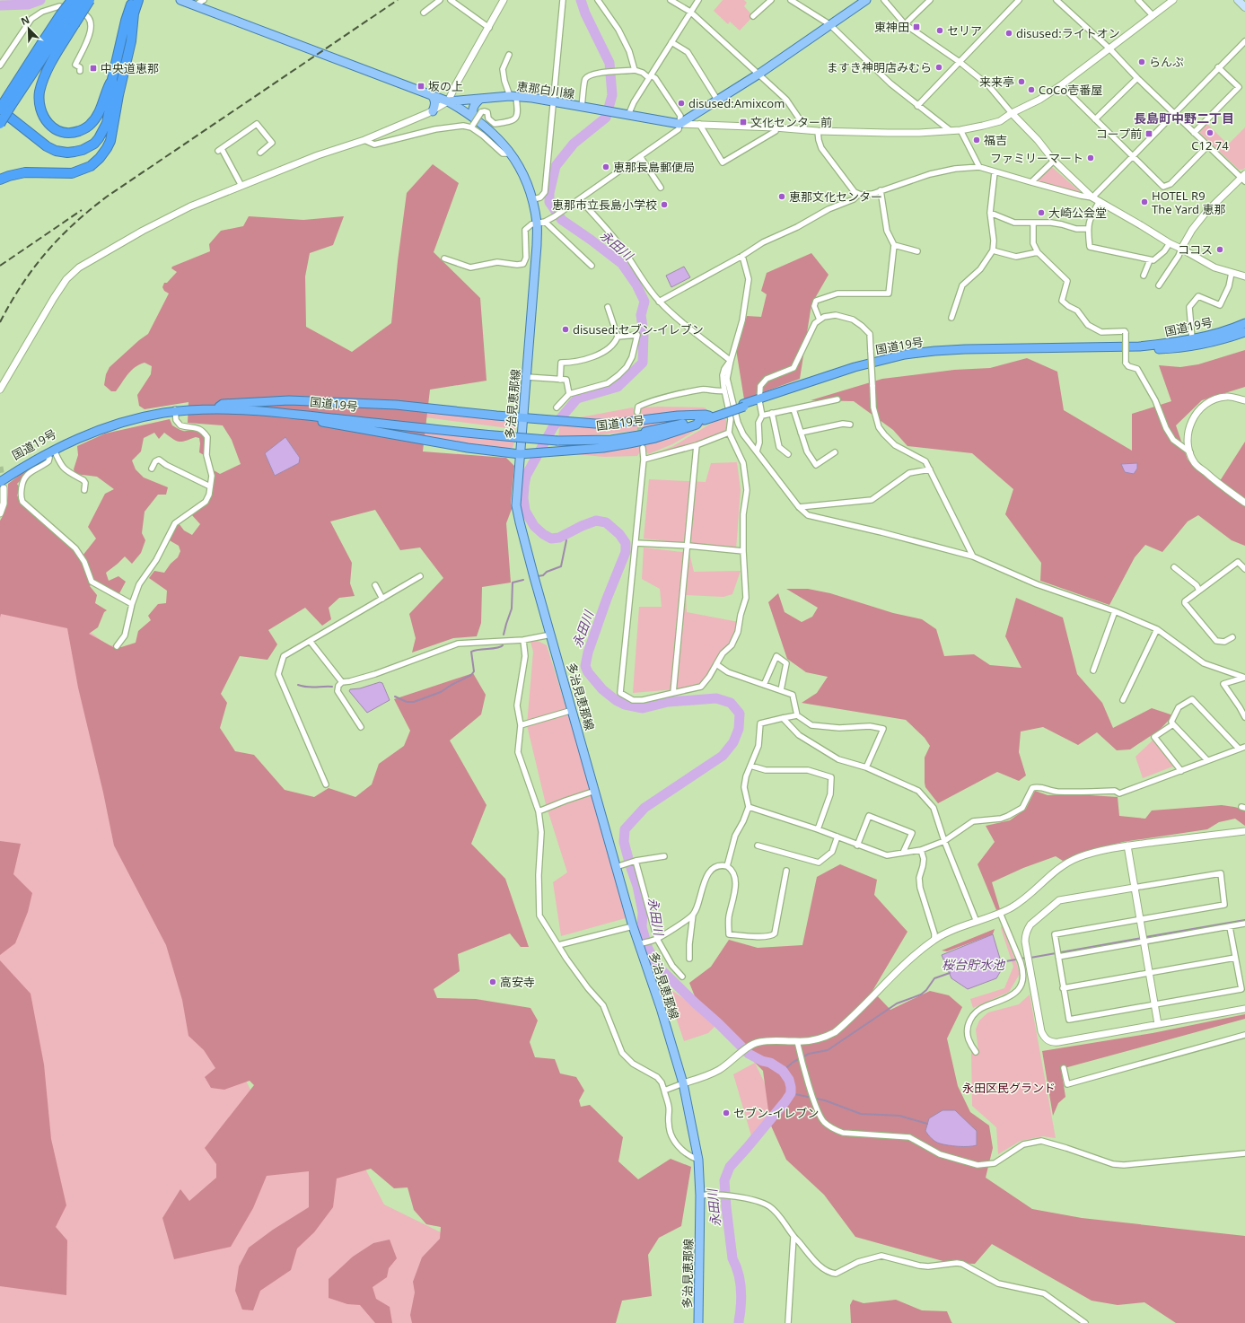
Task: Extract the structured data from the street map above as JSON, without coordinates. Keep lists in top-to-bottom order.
{
  "streets": {
    "highway": ["国道19号"],
    "main road": ["恵那白川線", "多治見恵那線"]
  },
  "crossings": [
    ["恵那白川線", "多治見恵那線"]
  ],
  "districts": ["長島町中野二丁目"],
  "water": ["永田川", "桜台貯水池"],
  "parks": ["永田区民グランド"],
  "places": {
    "transit": [
      "東神田",
      "中央道恵那",
      "坂の上",
      "文化センター前",
      "コープ前"
    ],
    "other": [
      "セリア",
      "disused:ライトオン",
      "らんぷ",
      "ますき神明店みむら",
      "来来亭",
      "CoCo壱番屋",
      "disused:Amixcom",
      "C12 74",
      "福吉",
      "ファミリーマート",
      "恵那長島郵便局",
      "恵那文化センター",
      "HOTEL R9 The Yard 恵那",
      "恵那市立長島小学校",
      "大崎公会堂",
      "ココス",
      "disused:セブン-イレブン",
      "高安寺",
      "セブン-イレブン"
    ]
  },
  "north": "top left"
}
